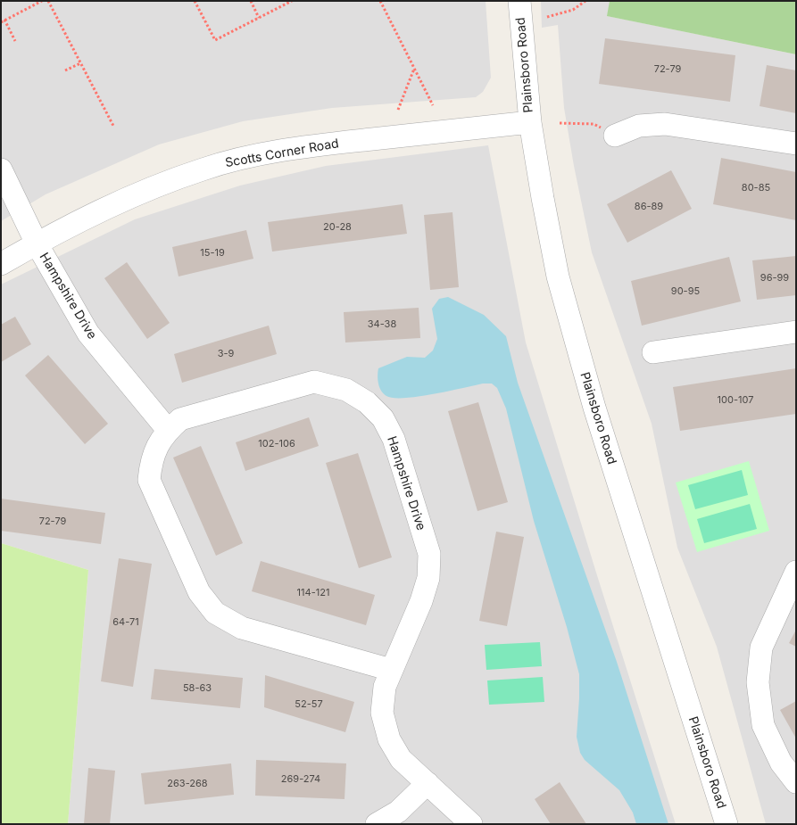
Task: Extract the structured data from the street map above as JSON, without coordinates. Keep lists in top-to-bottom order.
{
  "streets": {
    "street": ["Plainsboro Road", "Scotts Corner Road", "Hampshire Drive"]
  },
  "crossings": [
    ["Plainsboro Road", "Scotts Corner Road"],
    ["Scotts Corner Road", "Hampshire Drive"]
  ],
  "house_numbers": [
    "72-79",
    "80-85",
    "86-89",
    "20-28",
    "15-19",
    "96-99",
    "90-95",
    "34-38",
    "3-9",
    "100-107",
    "102-106",
    "72-79",
    "114-121",
    "64-71",
    "58-63",
    "52-57",
    "269-274",
    "263-268"
  ]
}
